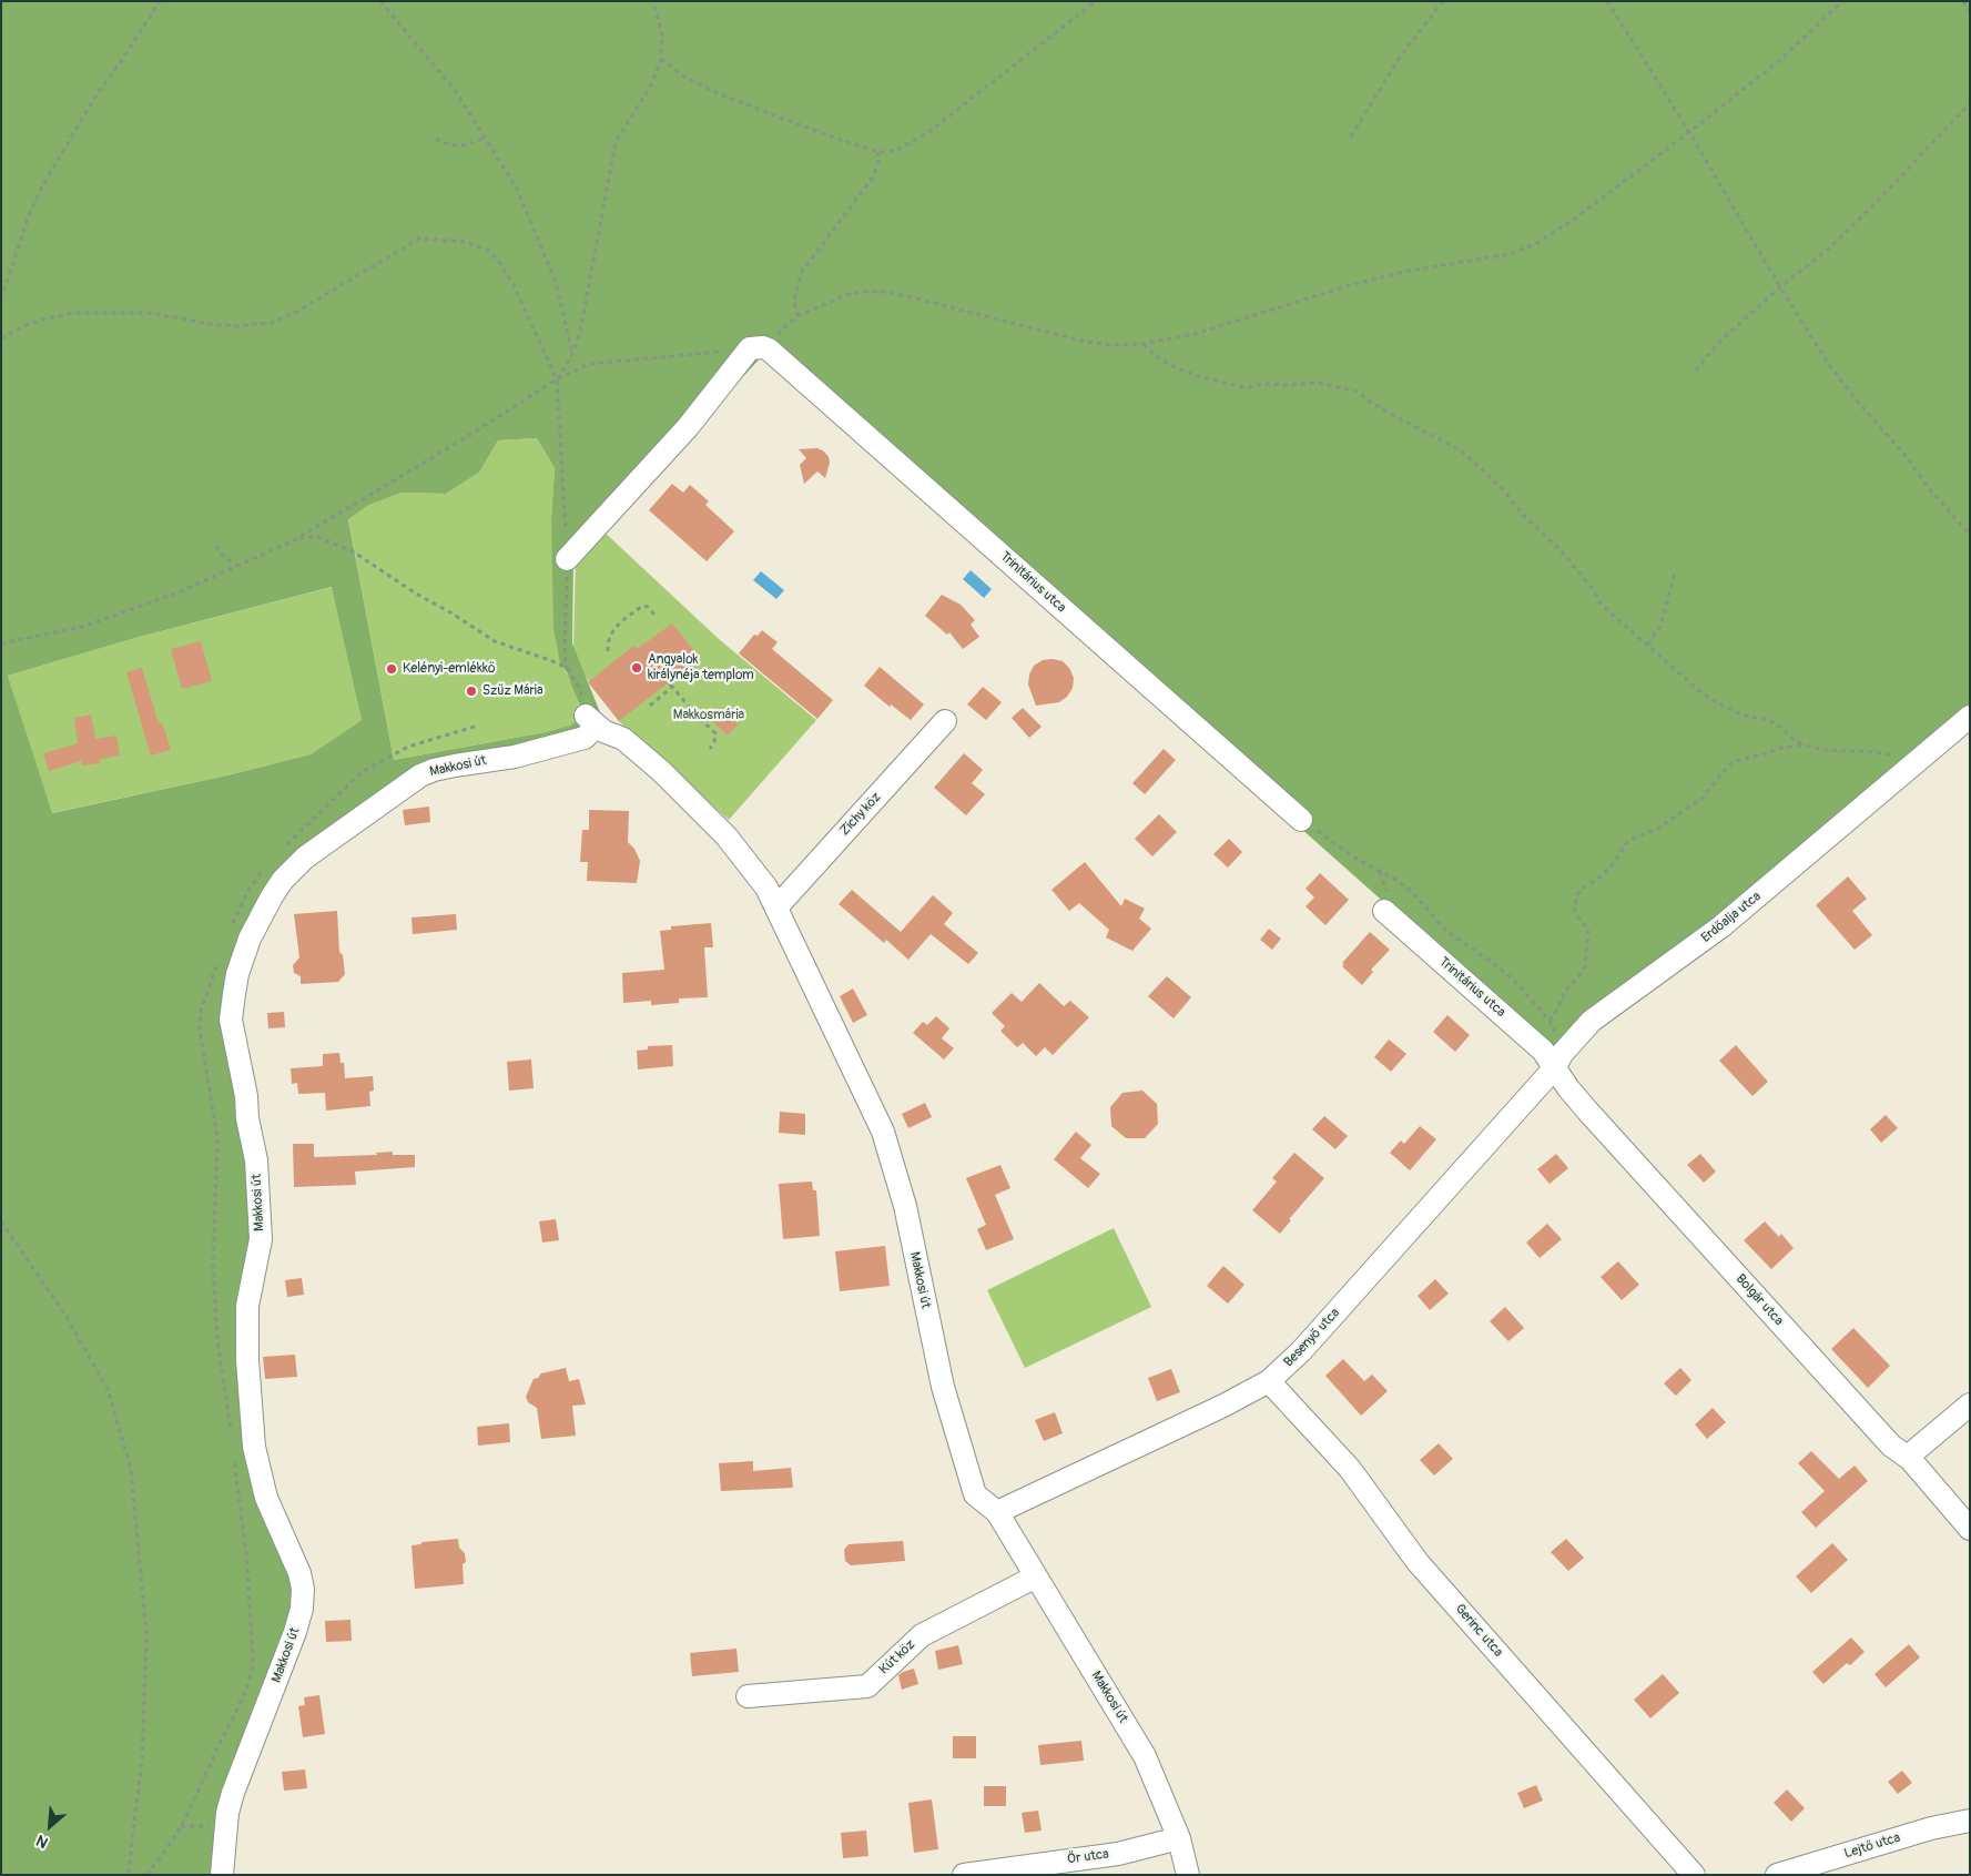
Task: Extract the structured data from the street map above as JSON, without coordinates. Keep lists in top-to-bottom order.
{
  "streets": {
    "street": [
      "Trinitárius utca",
      "Makkosi út",
      "Zichy köz",
      "Erdőalja utca",
      "Bolgár utca",
      "Besenyő utca",
      "Gerinc utca",
      "Kút köz",
      "Lejtő utca",
      "Őr utca"
    ]
  },
  "crossings": [
    ["Trinitárius utca", "Erdőalja utca"],
    ["Trinitárius utca", "Bolgár utca"],
    ["Trinitárius utca", "Besenyő utca"],
    ["Makkosi út", "Zichy köz"],
    ["Makkosi út", "Besenyő utca"],
    ["Makkosi út", "Kút köz"],
    ["Makkosi út", "Őr utca"],
    ["Erdőalja utca", "Bolgár utca"],
    ["Erdőalja utca", "Besenyő utca"],
    ["Bolgár utca", "Besenyő utca"],
    ["Besenyő utca", "Gerinc utca"]
  ],
  "parks": ["Makkosmária"],
  "places": ["Angyalok királynéja templom", "Kelényi-emlékkő", "Szűz Mária"],
  "north": "bottom left"
}
